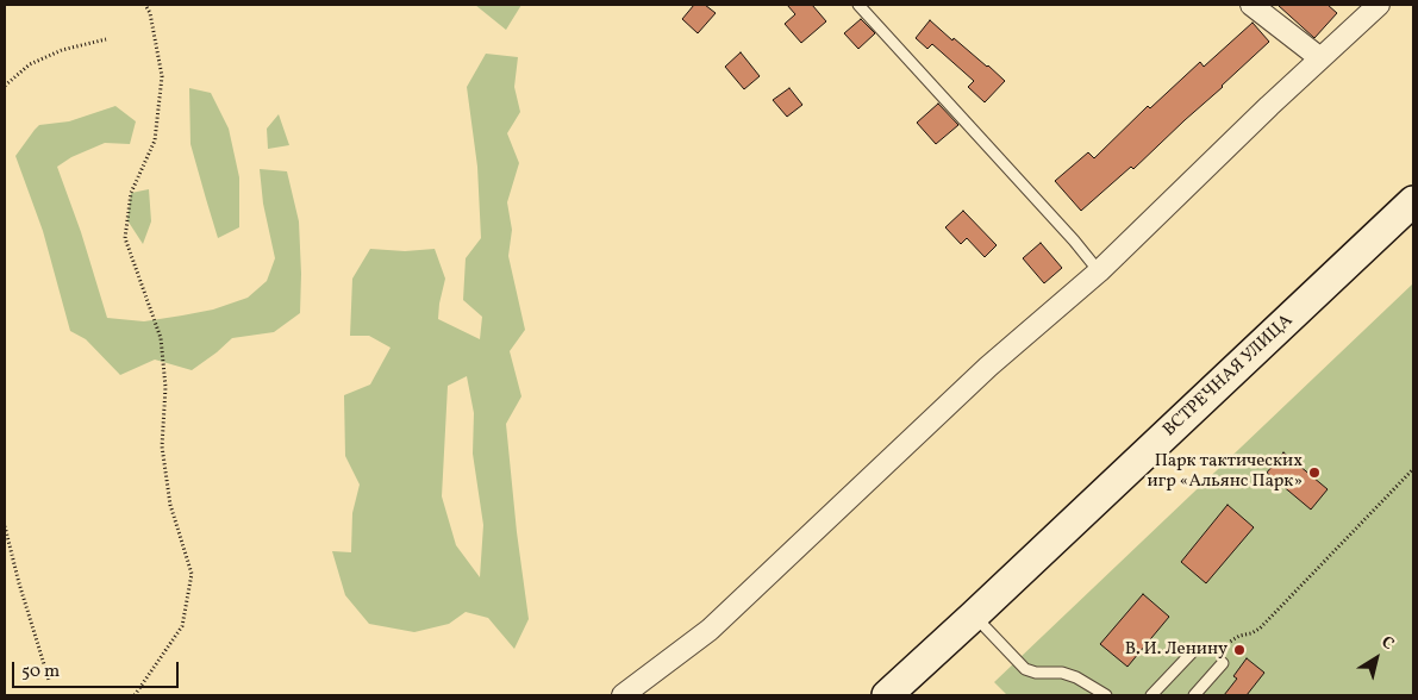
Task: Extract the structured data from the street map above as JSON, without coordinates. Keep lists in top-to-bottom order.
{
  "streets": {
    "main road": ["ВСТРЕЧНАЯ УЛИЦА"]
  },
  "places": ["Парк тактических игр «Альянс Парк»", "В. И. Ленину"],
  "scale_bar": "50 m",
  "north": "top right"
}
